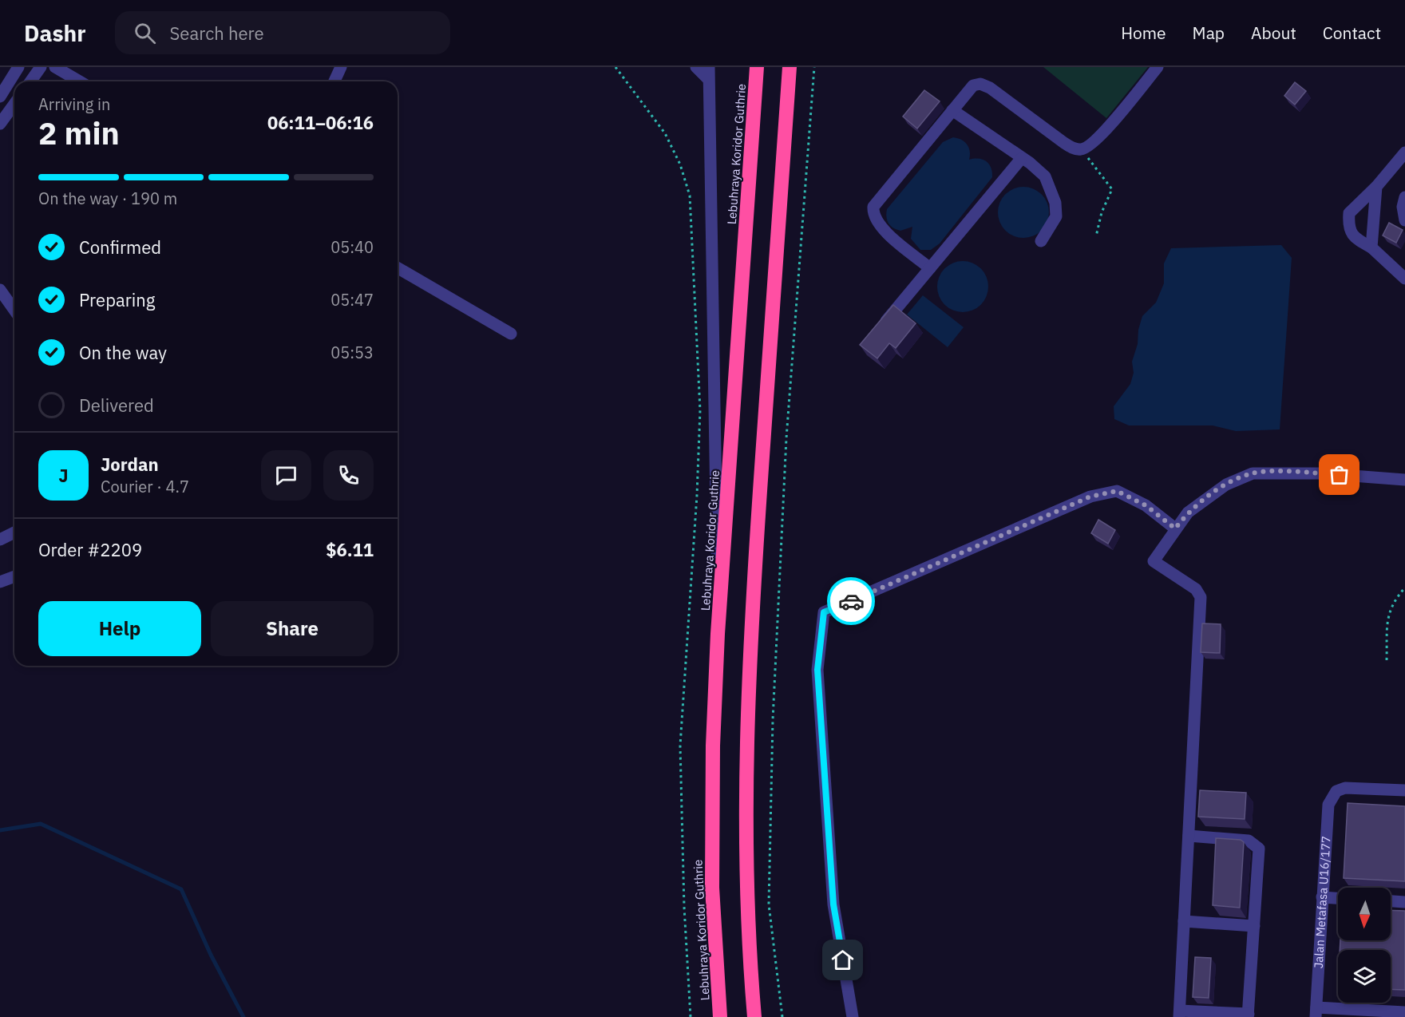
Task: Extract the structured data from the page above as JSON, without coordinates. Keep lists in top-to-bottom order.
{
  "streets": {
    "highway": ["Lebuhraya Koridor Guthrie"],
    "street": ["Jalan Metafasa U16/177"]
  },
  "north": "bottom",
  "page": {
    "header": "Dashr",
    "search": "Search here",
    "nav": [
      "Home",
      "Map",
      "About",
      "Contact"
    ],
    "heading": ["2 min", "Arriving in", "06:11–06:16"],
    "panel": [
      "Jordan",
      "Courier · 4.7",
      "Order #2209",
      "$6.11"
    ],
    "bar": "On the way · 190 m",
    "list": [
      ["Confirmed", "05:40"],
      ["Preparing", "05:47"],
      ["On the way", "05:53"],
      "Delivered"
    ],
    "round": "J",
    "buttons": ["Help", "Share"]
  }
}
